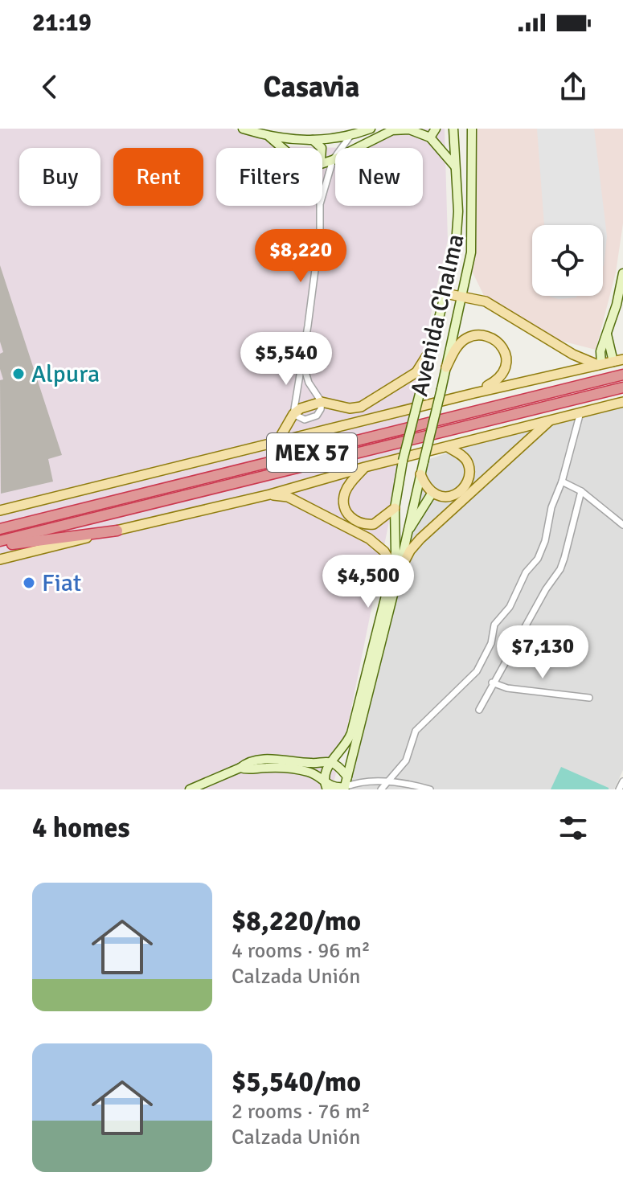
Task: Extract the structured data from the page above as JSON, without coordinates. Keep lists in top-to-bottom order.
{
  "streets": {
    "highway": ["MEX 57"],
    "main road": ["Avenida Chalma"]
  },
  "places": ["Alpura", "Fiat"],
  "page": {
    "status": "21:19",
    "header": "Casavia",
    "chip": [
      "Buy",
      "Rent",
      "Filters",
      "New"
    ],
    "price": [
      "$8,220",
      "$5,540",
      "$4,500",
      "$7,130"
    ],
    "heading": "4 homes",
    "list": [
      {
        "name": "$8,220/mo",
        "note": "4 rooms · 96 m² · Calzada Unión"
      },
      {
        "name": "$5,540/mo",
        "note": "2 rooms · 76 m² · Calzada Unión"
      }
    ]
  }
}
